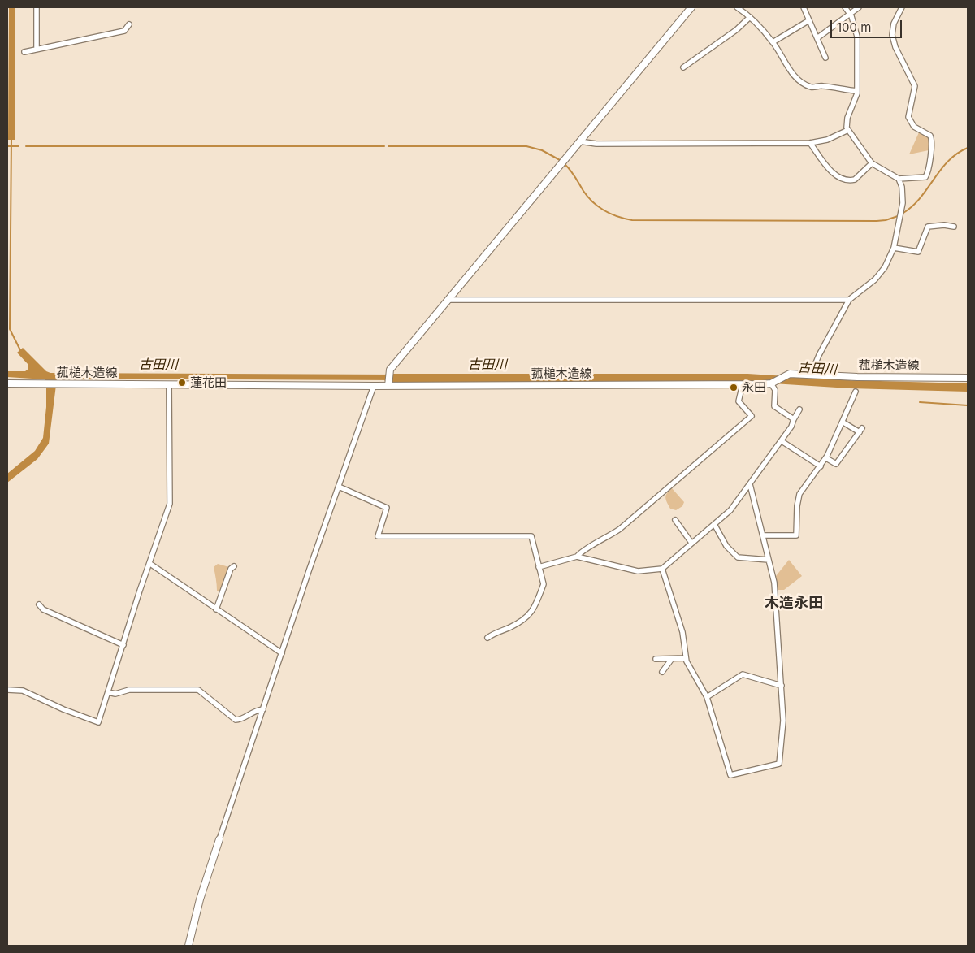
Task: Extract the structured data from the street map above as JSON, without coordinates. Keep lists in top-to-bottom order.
{
  "streets": {
    "main road": ["菰槌木造線"]
  },
  "districts": ["木造永田"],
  "water": ["古田川"],
  "places": ["蓮花田", "永田"],
  "scale_bar": "100 m"
}
